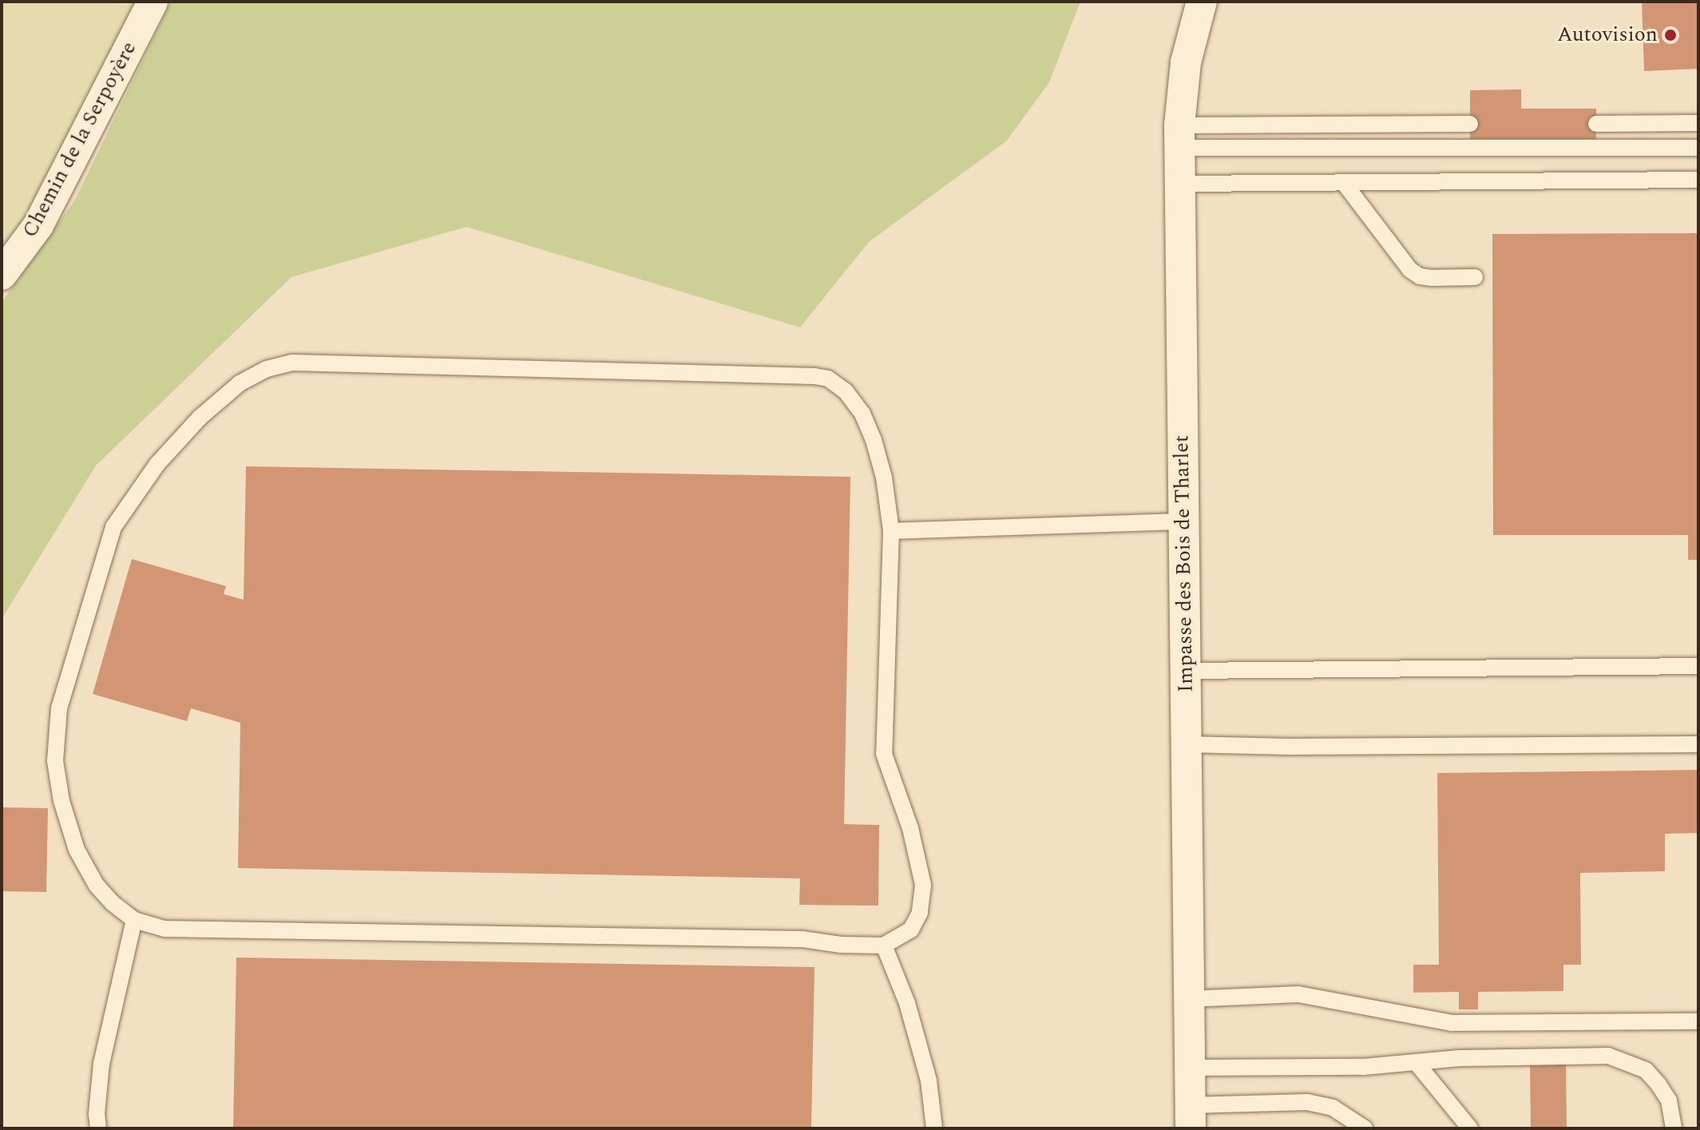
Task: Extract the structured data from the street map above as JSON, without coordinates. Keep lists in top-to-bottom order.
{
  "streets": {
    "street": ["Chemin de la Serpoyère", "Impasse des Bois de Tharlet"]
  },
  "places": ["Autovision"]
}
